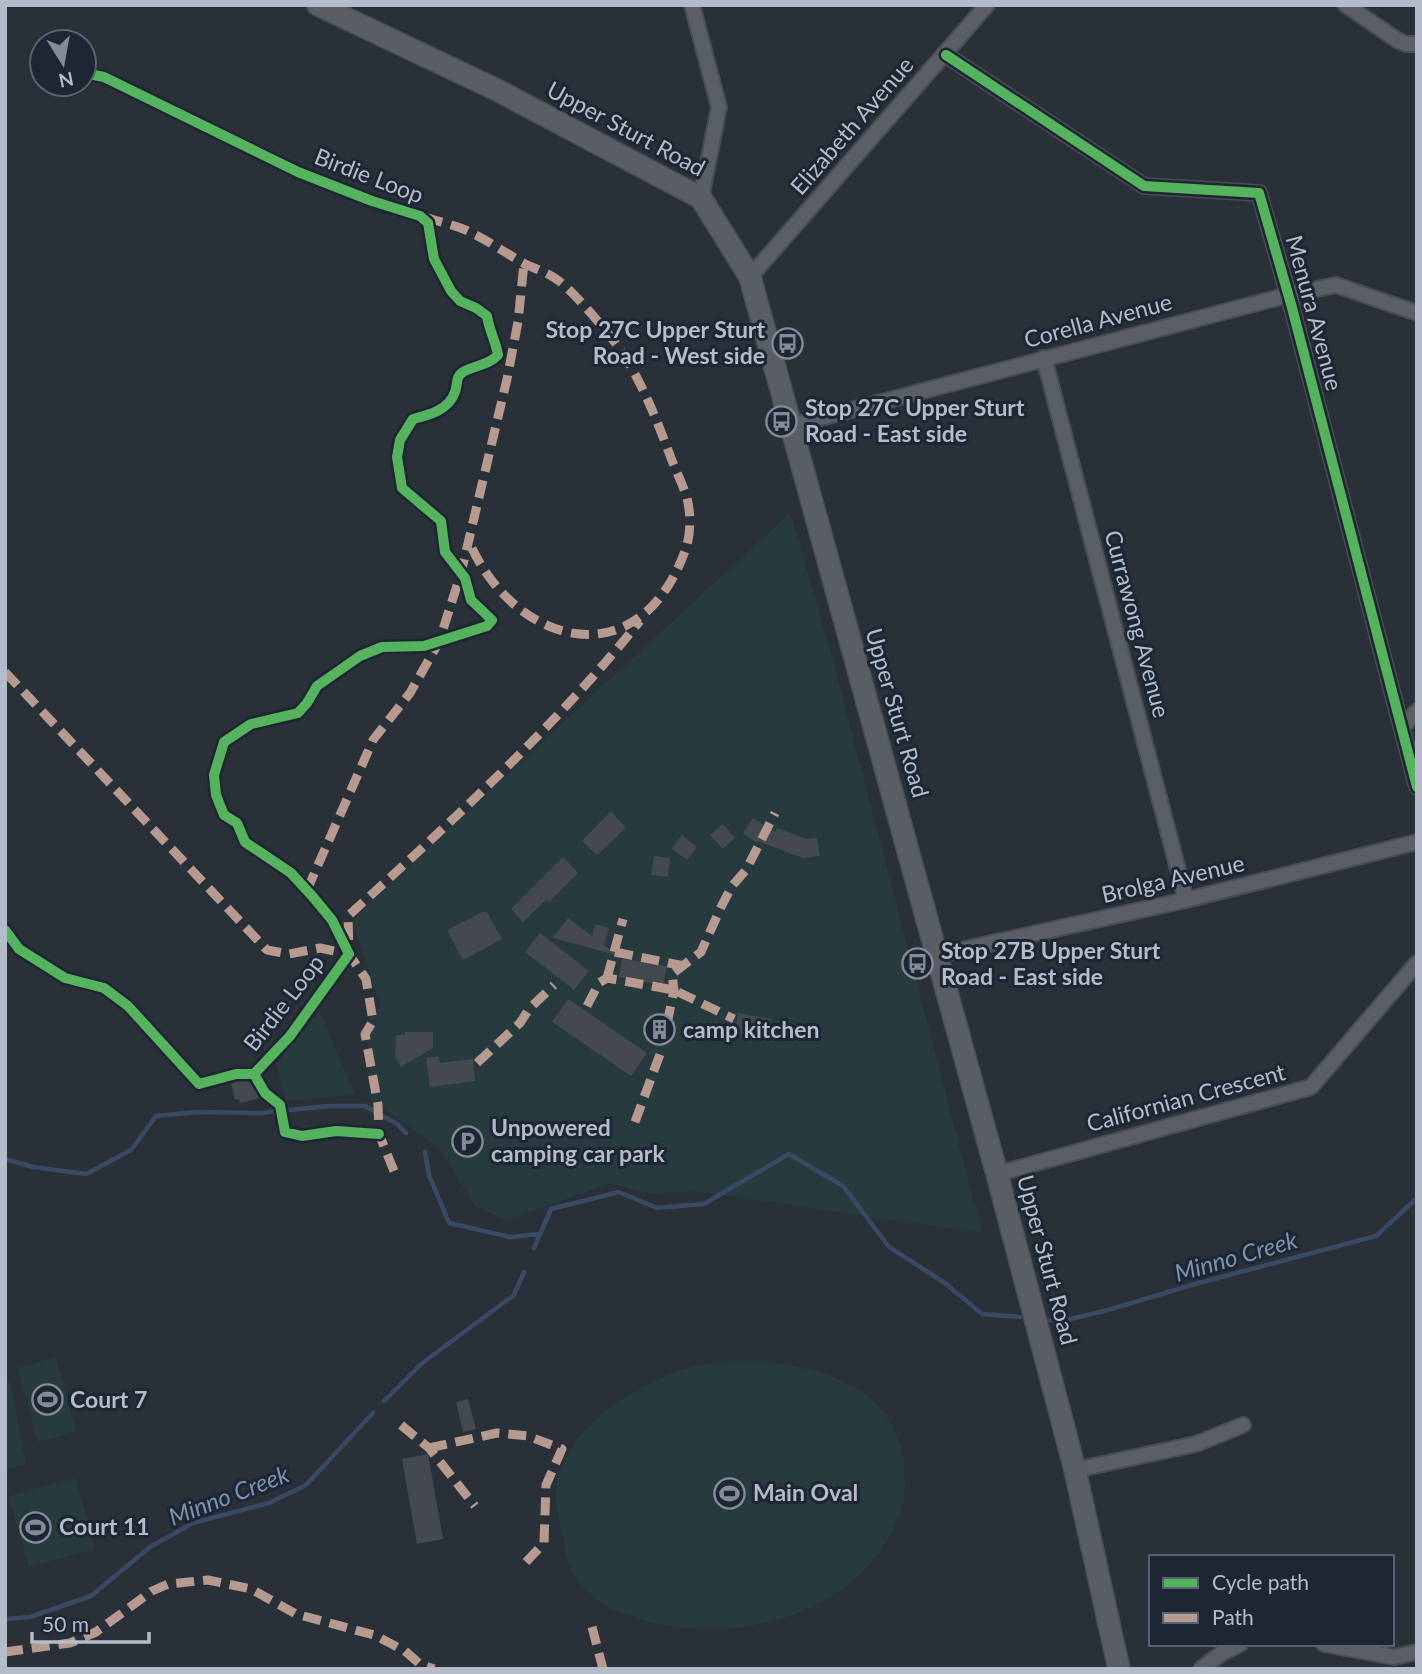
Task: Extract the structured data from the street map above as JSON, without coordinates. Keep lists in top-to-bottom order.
{
  "streets": {
    "main road": ["Upper Sturt Road"],
    "street": [
      "Elizabeth Avenue",
      "Menura Avenue",
      "Corella Avenue",
      "Currawong Avenue",
      "Brolga Avenue",
      "Californian Crescent"
    ],
    "cycle path": ["Birdie Loop"]
  },
  "crossings": [
    ["Elizabeth Avenue", "Upper Sturt Road"],
    ["Elizabeth Avenue", "Menura Avenue"],
    ["Upper Sturt Road", "Corella Avenue"],
    ["Upper Sturt Road", "Brolga Avenue"],
    ["Upper Sturt Road", "Californian Crescent"],
    ["Menura Avenue", "Corella Avenue"],
    ["Corella Avenue", "Currawong Avenue"],
    ["Currawong Avenue", "Brolga Avenue"]
  ],
  "water": ["Minno Creek"],
  "places": {
    "bus stop": ["Stop 27C Upper Sturt Road - West side", "Stop 27C Upper Sturt Road - East side", "Stop 27B Upper Sturt Road - East side"],
    "building": ["camp kitchen"],
    "parking": ["Unpowered camping car park"],
    "sports": ["Court 7", "Main Oval", "Court 11"]
  },
  "legend": ["Cycle path", "Path"],
  "scale_bar": "50 m",
  "north": "bottom"
}
